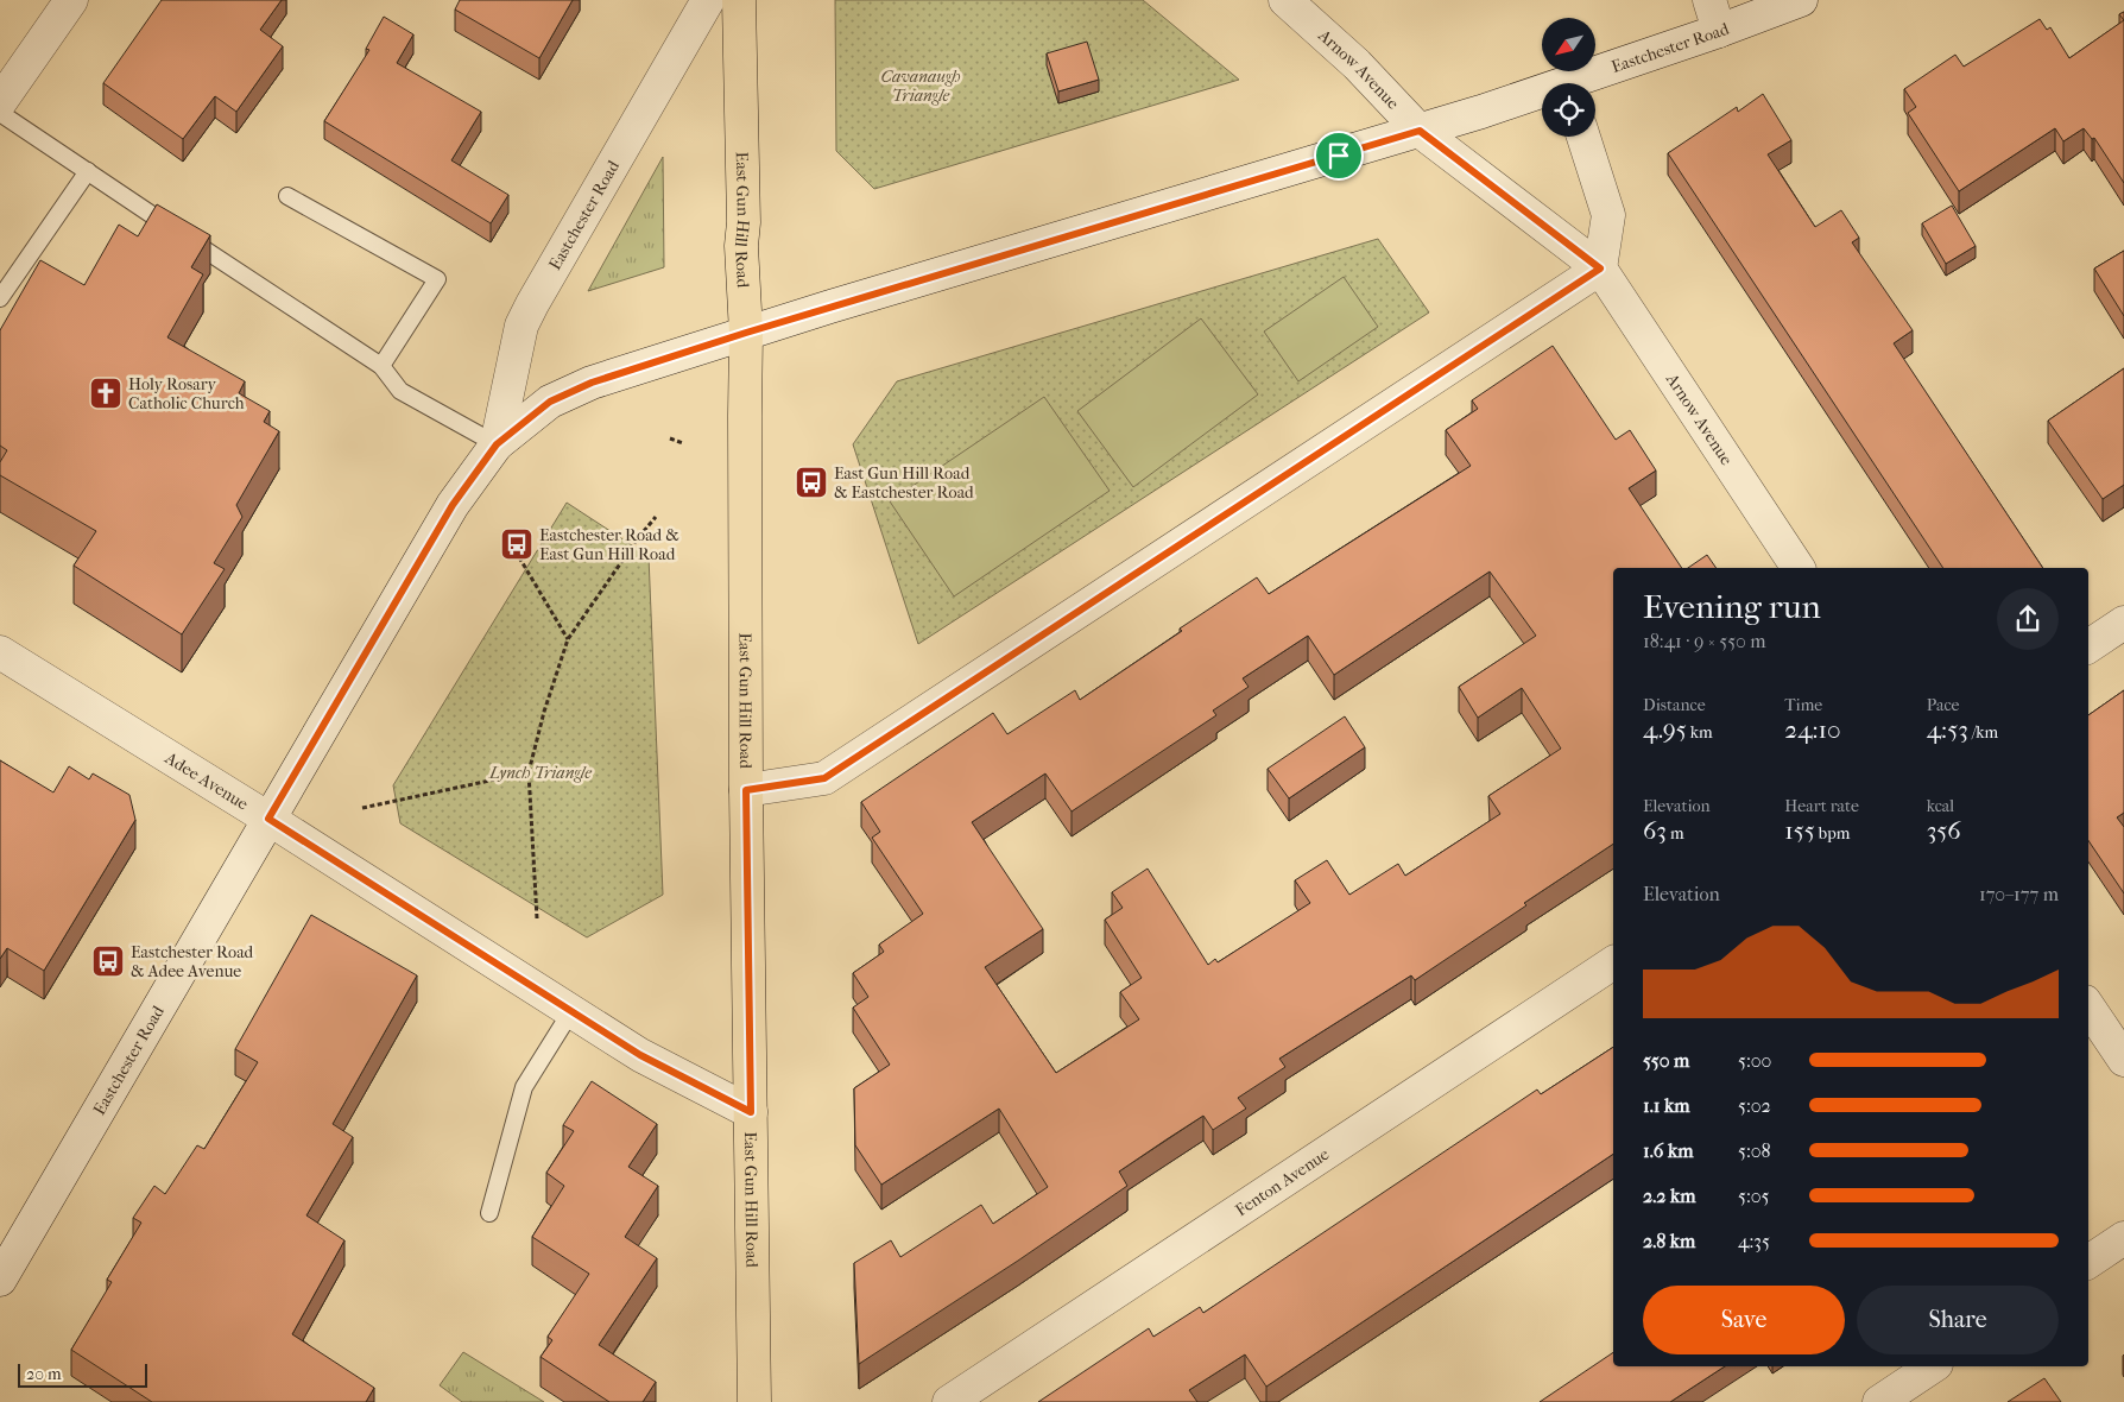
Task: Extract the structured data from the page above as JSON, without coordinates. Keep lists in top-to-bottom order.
{
  "streets": {
    "main road": ["East Gun Hill Road"],
    "street": [
      "Eastchester Road",
      "Arnow Avenue",
      "Adee Avenue",
      "Fenton Avenue"
    ]
  },
  "crossings": [
    ["Eastchester Road", "Arnow Avenue"],
    ["Eastchester Road", "East Gun Hill Road"],
    ["Eastchester Road", "Adee Avenue"],
    ["East Gun Hill Road", "Adee Avenue"]
  ],
  "parks": ["Cavanaugh Triangle", "Lynch Triangle"],
  "places": {
    "church": ["Holy Rosary Catholic Church"],
    "bus stop": ["East Gun Hill Road & Eastchester Road", "Eastchester Road & East Gun Hill Road", "Eastchester Road & Adee Avenue"]
  },
  "scale_bar": "20 m",
  "north": "bottom left",
  "page": {
    "heading": ["Evening run", "18:41 · 9 × 550 m"],
    "stats": [
      ["Distance", "4.95 km"],
      ["Time", "24:10"],
      ["Pace", "4:53 /km"],
      ["Elevation", "63 m"],
      ["Heart rate", "155 bpm"],
      ["kcal", "356"]
    ],
    "chart": ["Elevation", "170–177 m"],
    "list": [
      {
        "name": "550 m",
        "note": "5:00"
      },
      {
        "name": "1.1 km",
        "note": "5:02"
      },
      {
        "name": "1.6 km",
        "note": "5:08"
      },
      {
        "name": "2.2 km",
        "note": "5:05"
      },
      {
        "name": "2.8 km",
        "note": "4:35"
      }
    ],
    "buttons": ["Save", "Share"],
    "scale": "20 m"
  }
}
